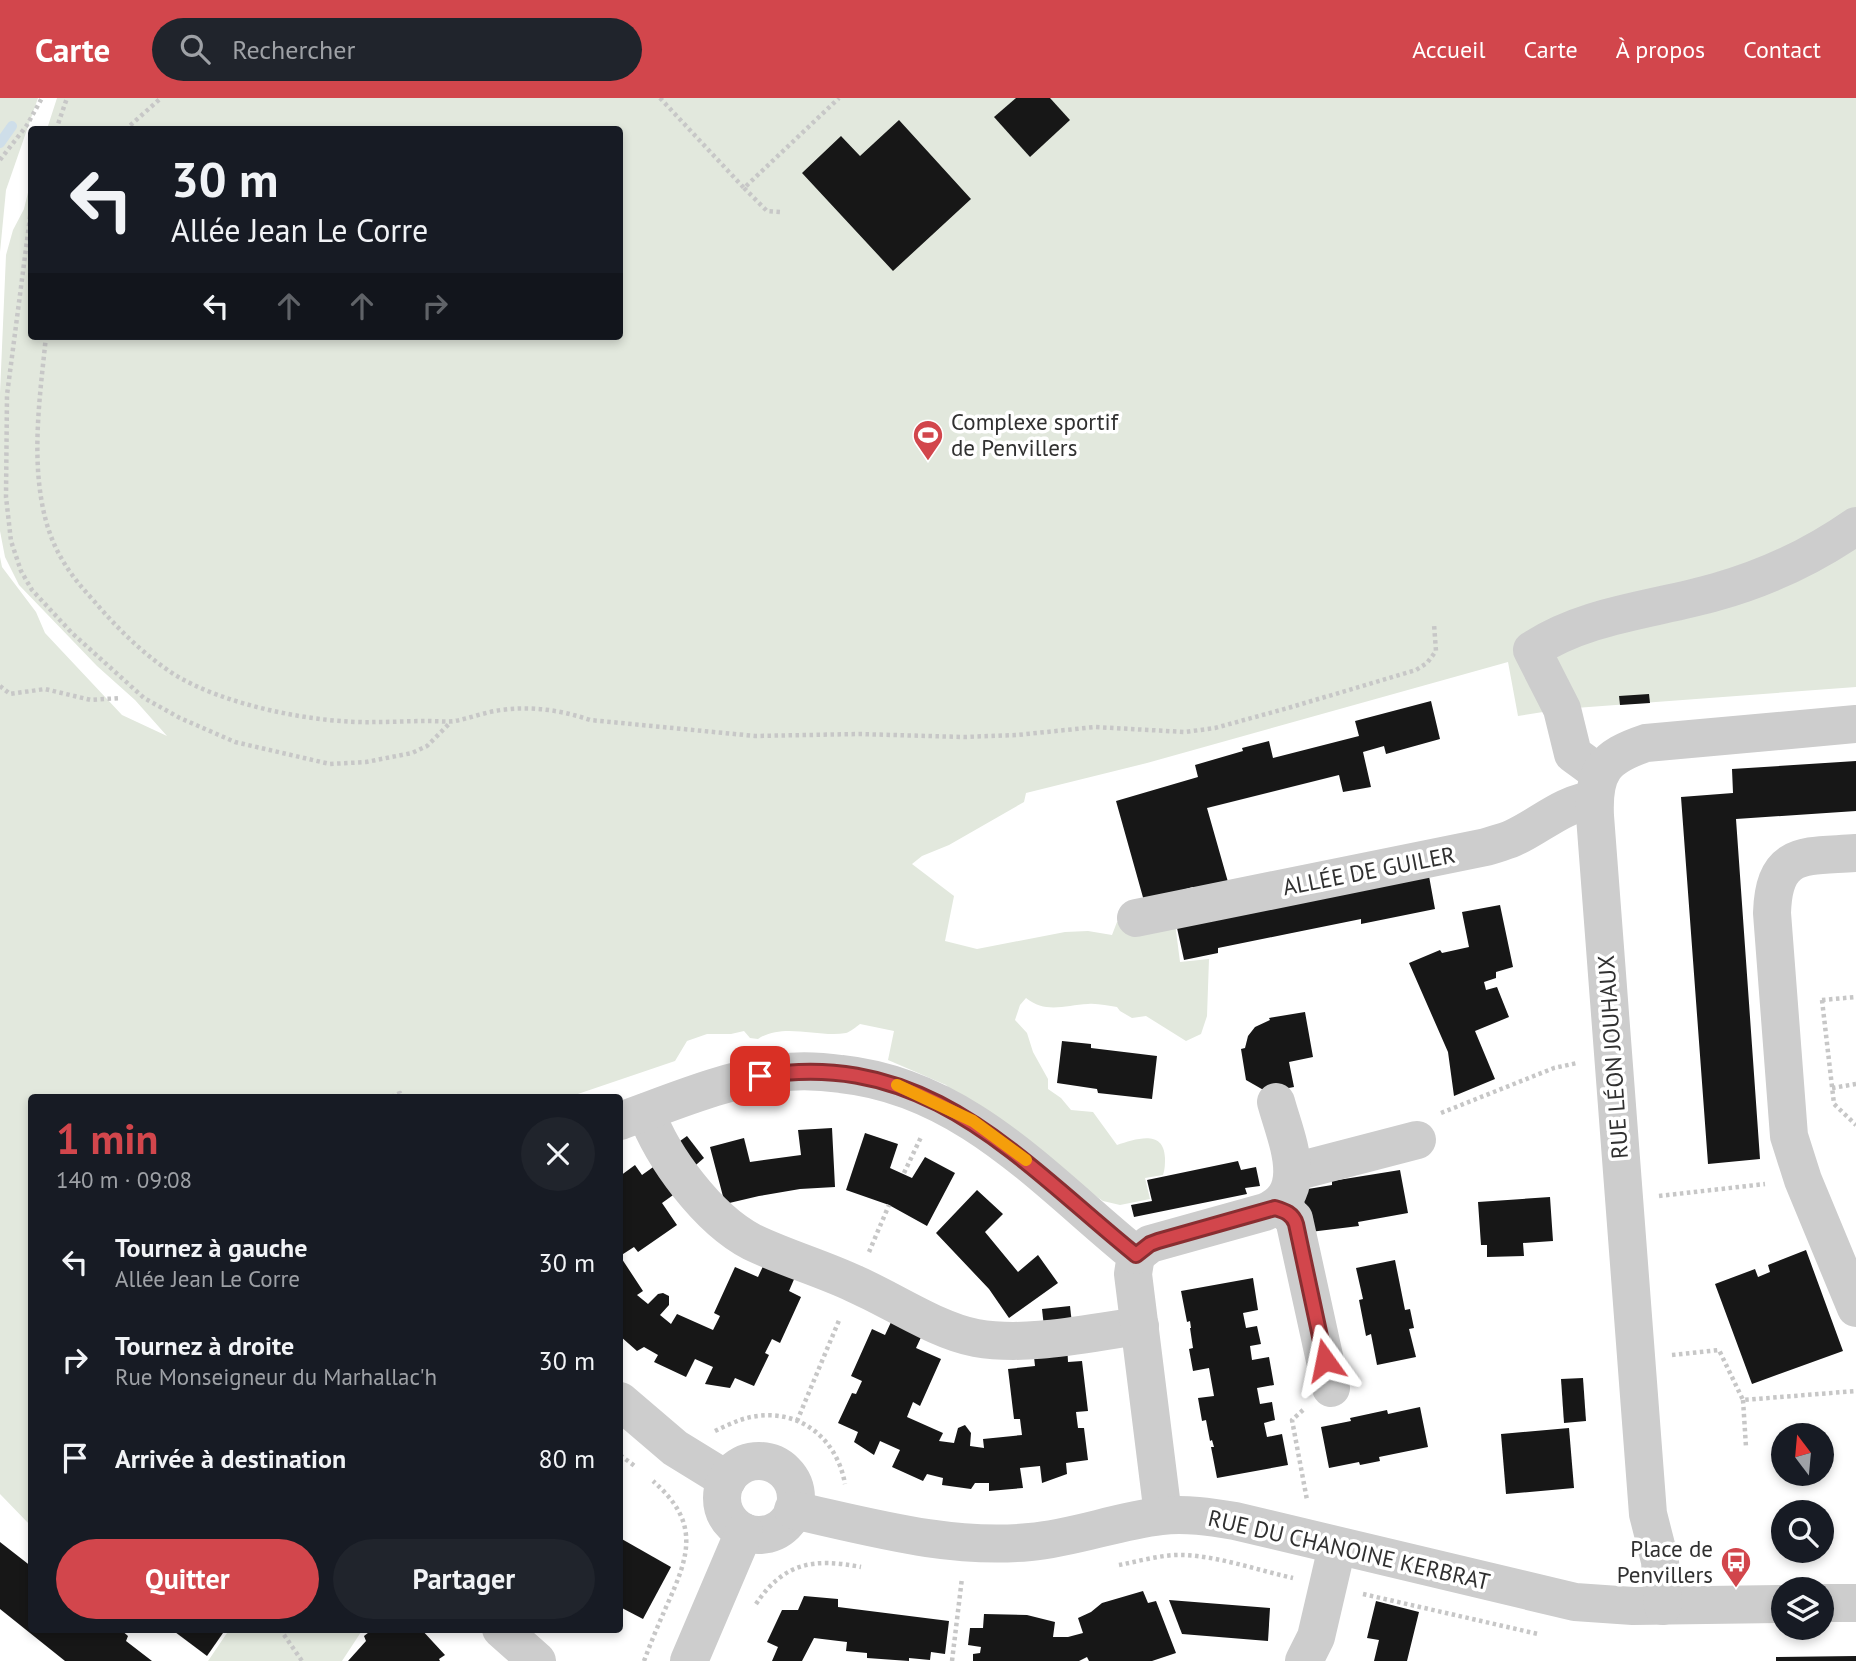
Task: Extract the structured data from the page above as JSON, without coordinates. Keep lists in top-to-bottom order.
{
  "streets": {
    "street": ["ALLÉE DE GUILER", "RUE LÉON JOUHAUX", "RUE DU CHANOINE KERBRAT"]
  },
  "crossings": [
    ["ALLÉE DE GUILER", "RUE LÉON JOUHAUX"],
    ["RUE LÉON JOUHAUX", "RUE DU CHANOINE KERBRAT"]
  ],
  "places": {
    "sports": ["Complexe sportif de Penvillers"],
    "bus stop": ["Place de Penvillers"]
  },
  "north": "top",
  "page": {
    "header": "Carte",
    "search": "Rechercher",
    "nav": [
      "Accueil",
      "Carte",
      "À propos",
      "Contact"
    ],
    "turn": ["30 m", "Allée Jean Le Corre"],
    "heading": ["1 min", "140 m · 09:08"],
    "list": [
      {
        "name": "Tournez à gauche",
        "note": "Allée Jean Le Corre",
        "value": "30 m"
      },
      {
        "name": "Tournez à droite",
        "note": "Rue Monseigneur du Marhallac'h",
        "value": "30 m"
      },
      {
        "name": "Arrivée à destination",
        "value": "80 m"
      }
    ],
    "buttons": ["Quitter", "Partager"]
  }
}
